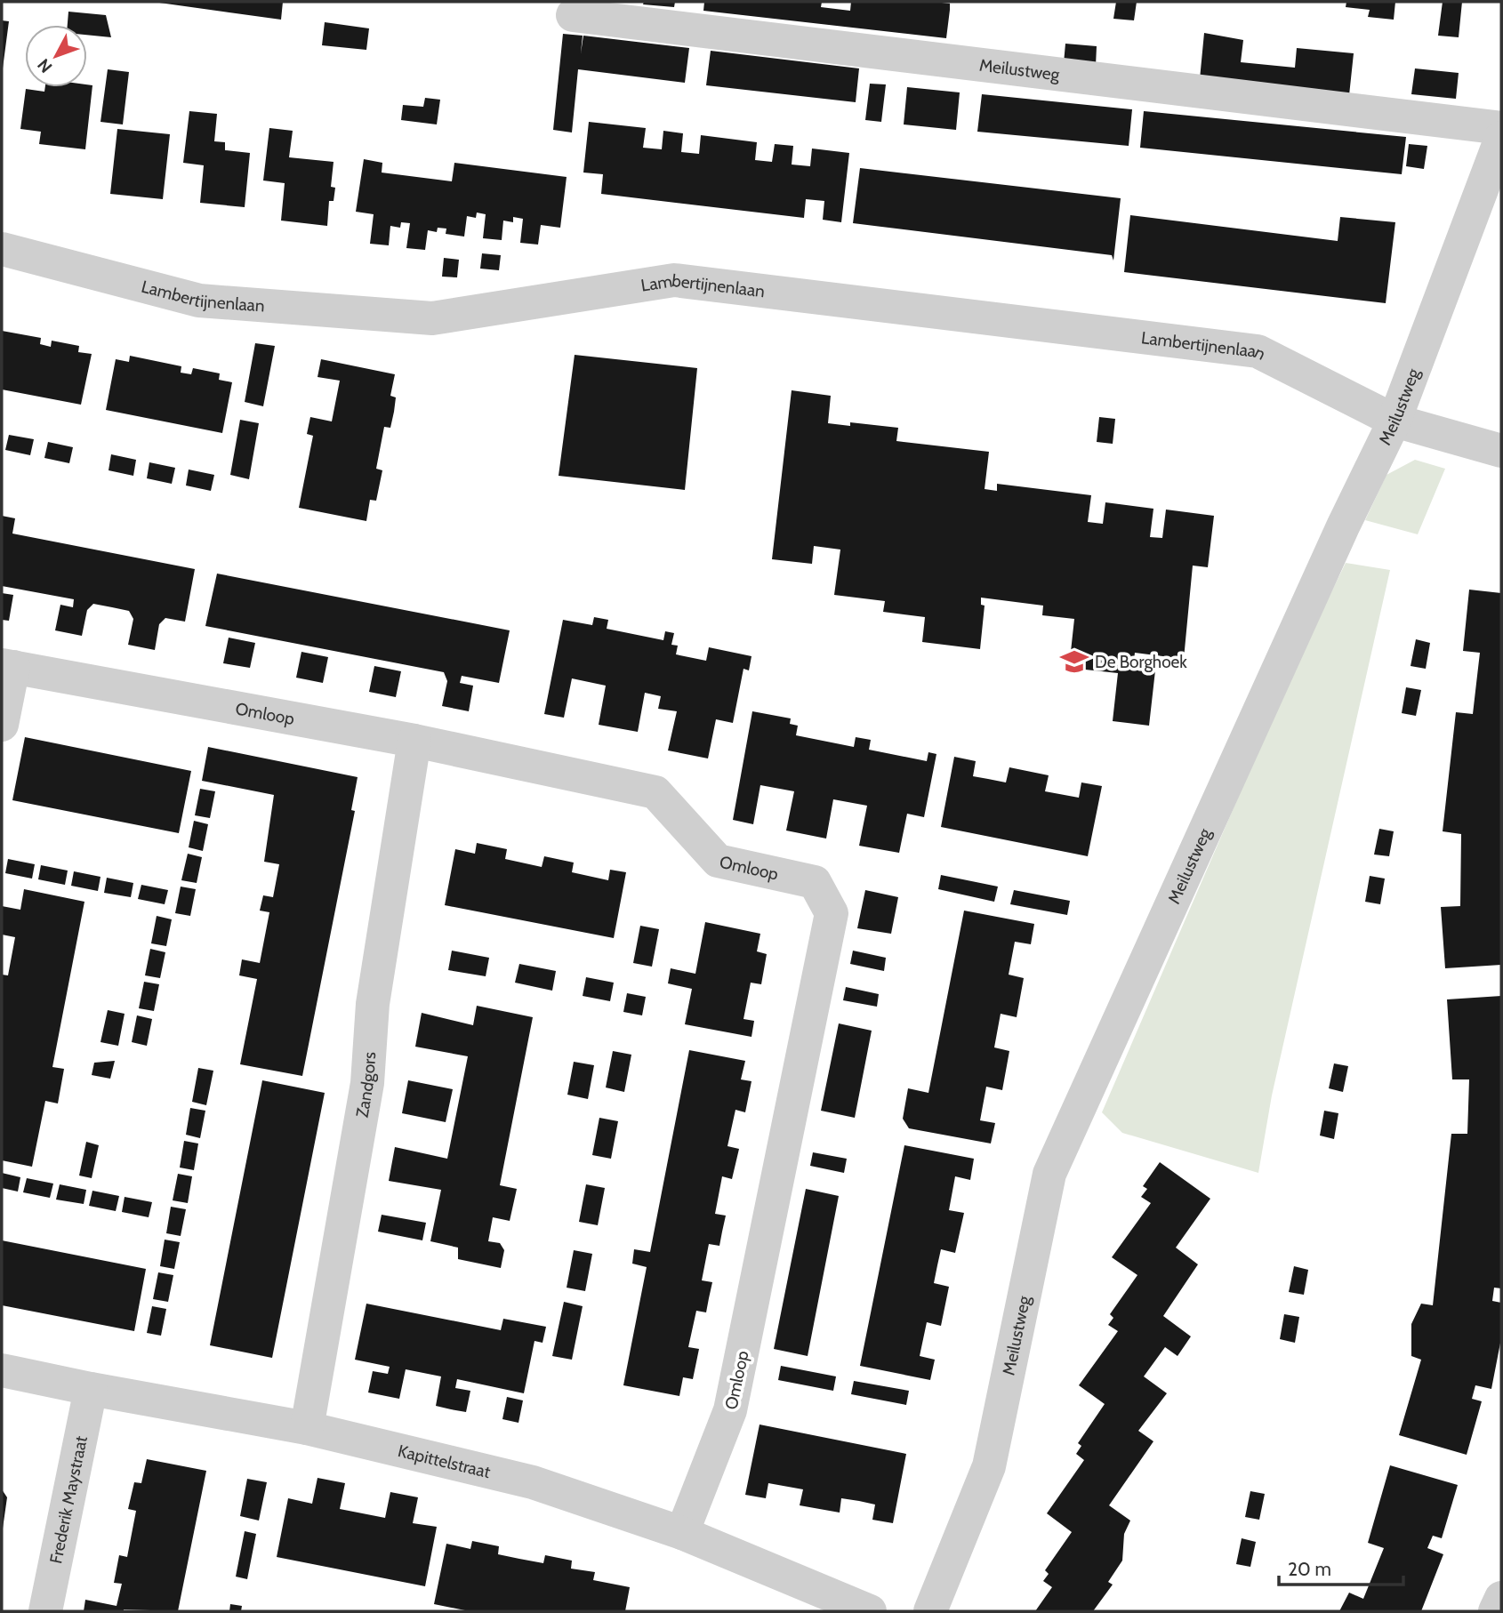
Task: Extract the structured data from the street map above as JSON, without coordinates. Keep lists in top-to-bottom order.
{
  "streets": {
    "street": [
      "Meilustweg",
      "Lambertijnenlaan",
      "Omloop",
      "Zandgors",
      "Kapittelstraat",
      "Frederik Maystraat"
    ]
  },
  "crossings": [
    ["Meilustweg", "Lambertijnenlaan"],
    ["Omloop", "Zandgors"],
    ["Omloop", "Kapittelstraat"],
    ["Zandgors", "Kapittelstraat"],
    ["Kapittelstraat", "Frederik Maystraat"]
  ],
  "places": {
    "school or university": ["De Borghoek"]
  },
  "scale_bar": "20 m",
  "north": "bottom left"
}
